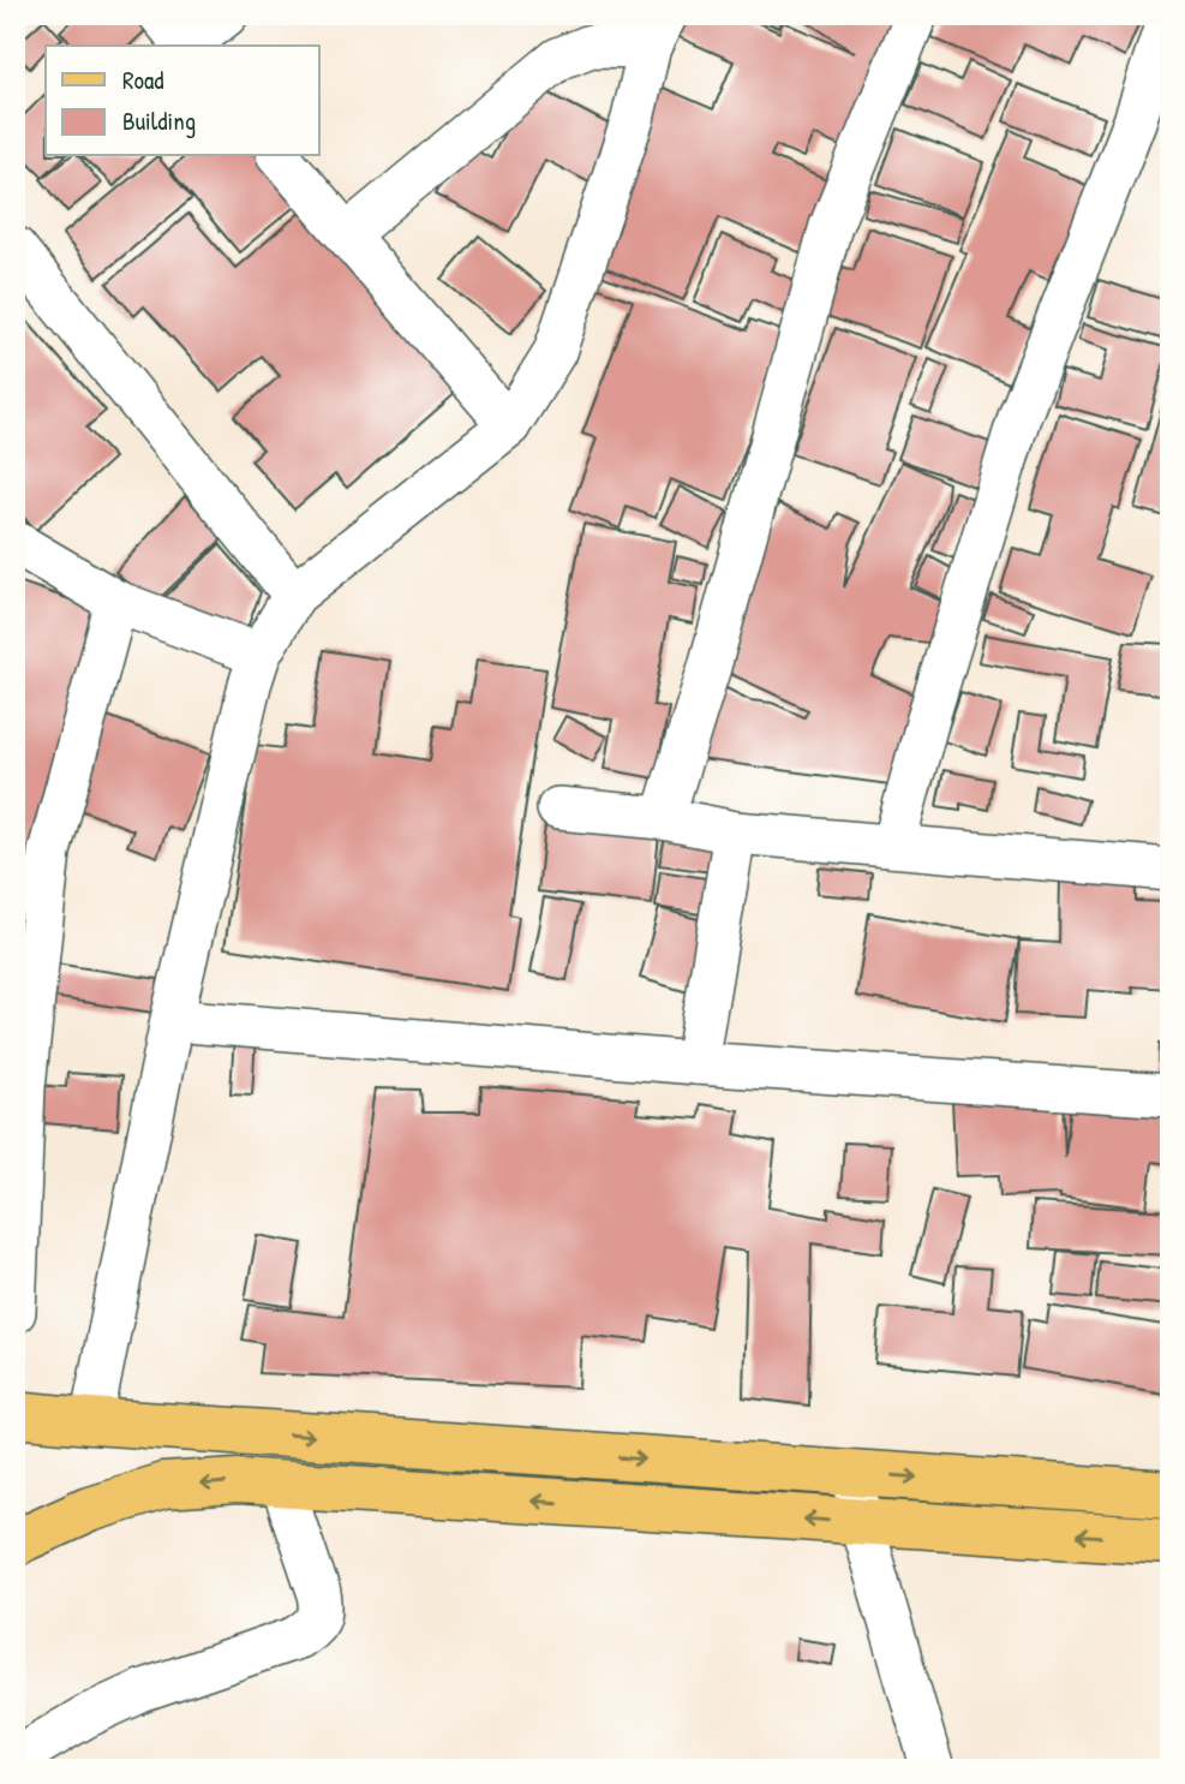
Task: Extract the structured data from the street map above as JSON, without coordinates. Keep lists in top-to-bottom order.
{
  "legend": ["Road", "Building"]
}
